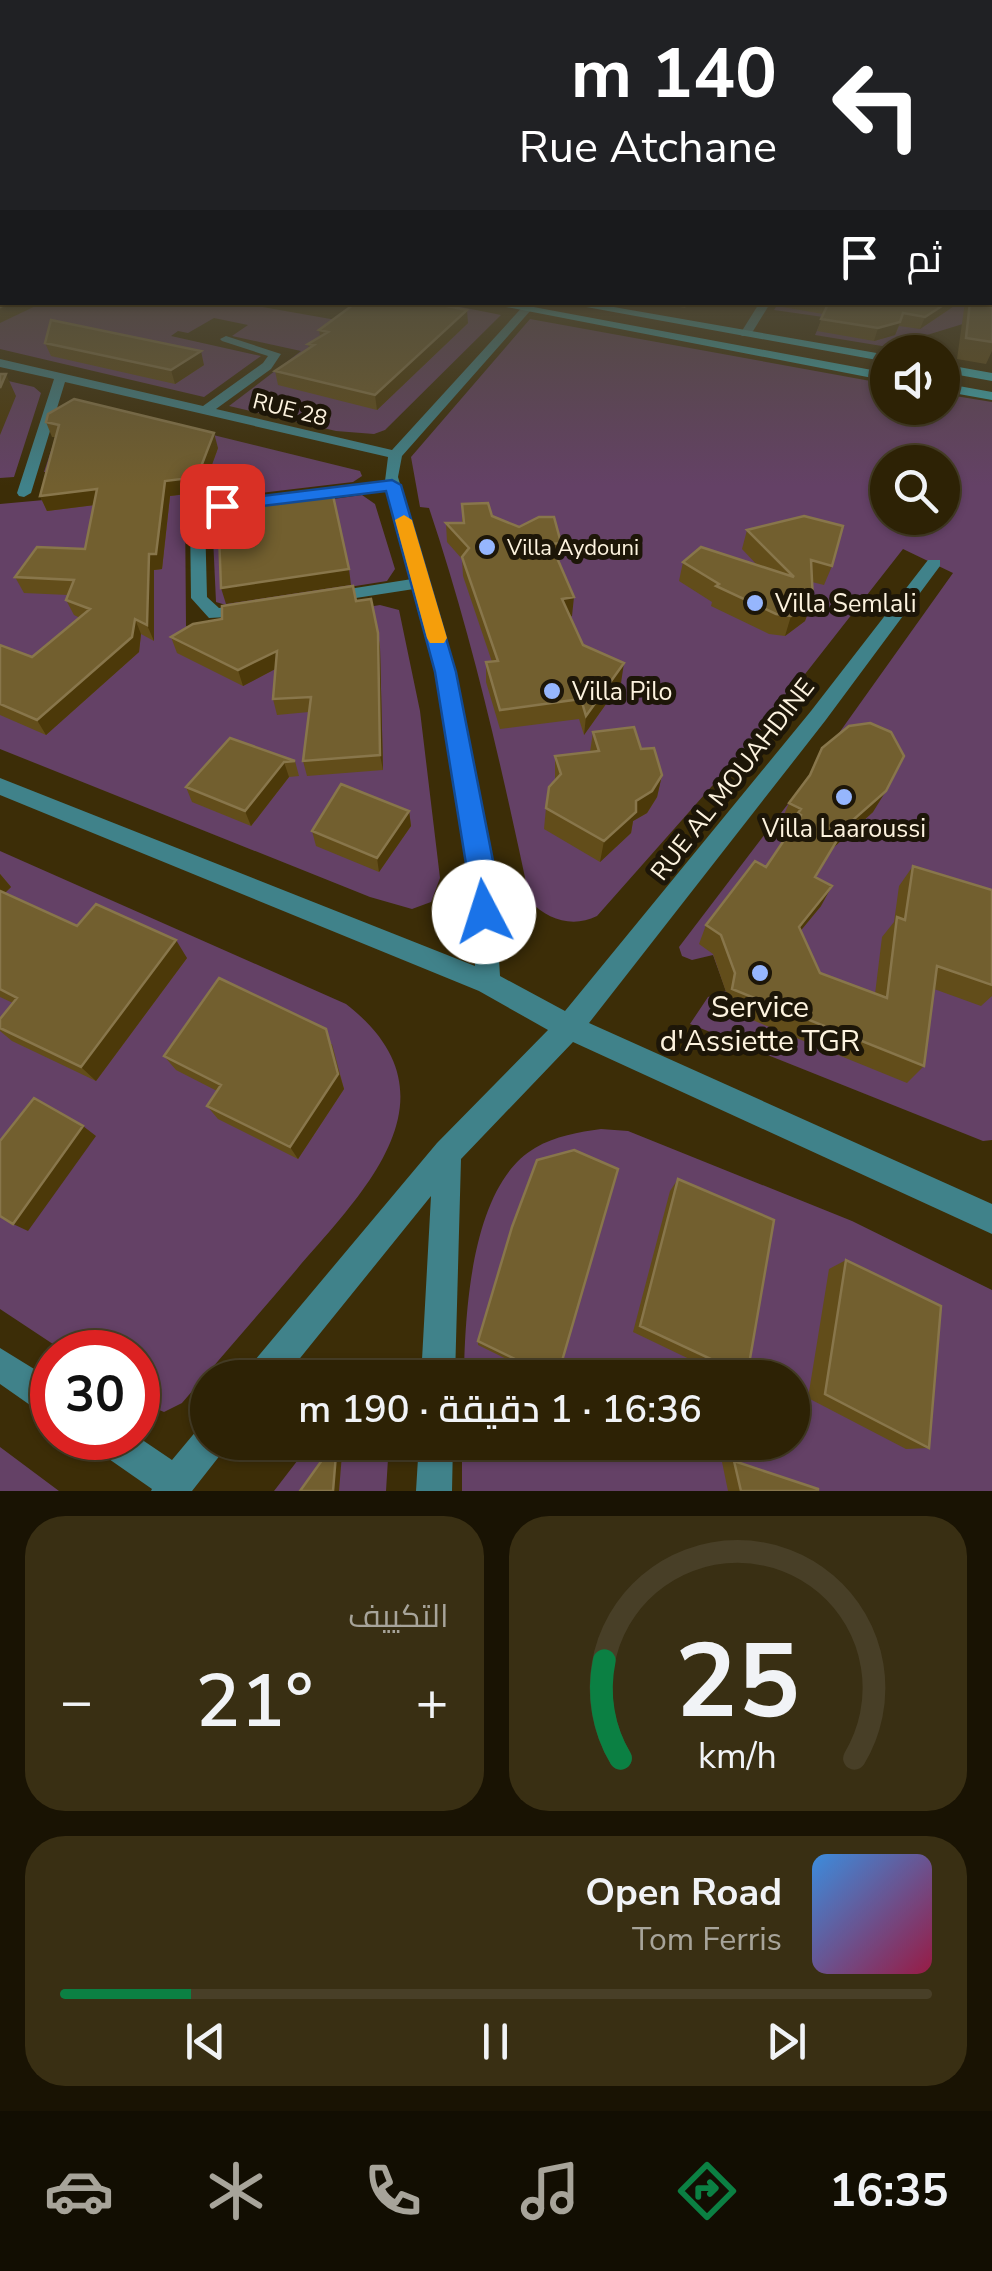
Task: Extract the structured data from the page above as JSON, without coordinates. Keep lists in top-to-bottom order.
{
  "streets": {
    "street": ["RUE 28", "RUE AL MOUAHDINE"]
  },
  "places": [
    "Villa Aydouni",
    "Villa Semlali",
    "Villa Pilo",
    "Villa Laaroussi",
    "Service d'Assiette TGR"
  ],
  "page": {
    "turn": ["140 m", "Rue Atchane"],
    "then": "ثم",
    "limit": "30",
    "trip": "16:36 · 1 دقيقة · 190 m",
    "tile": "التكييف",
    "heat": ["−", "21°", "+"],
    "song": ["Open Road", "Tom Ferris"],
    "tabs": "16:35",
    "gauge": ["25", "km/h"]
  }
}
